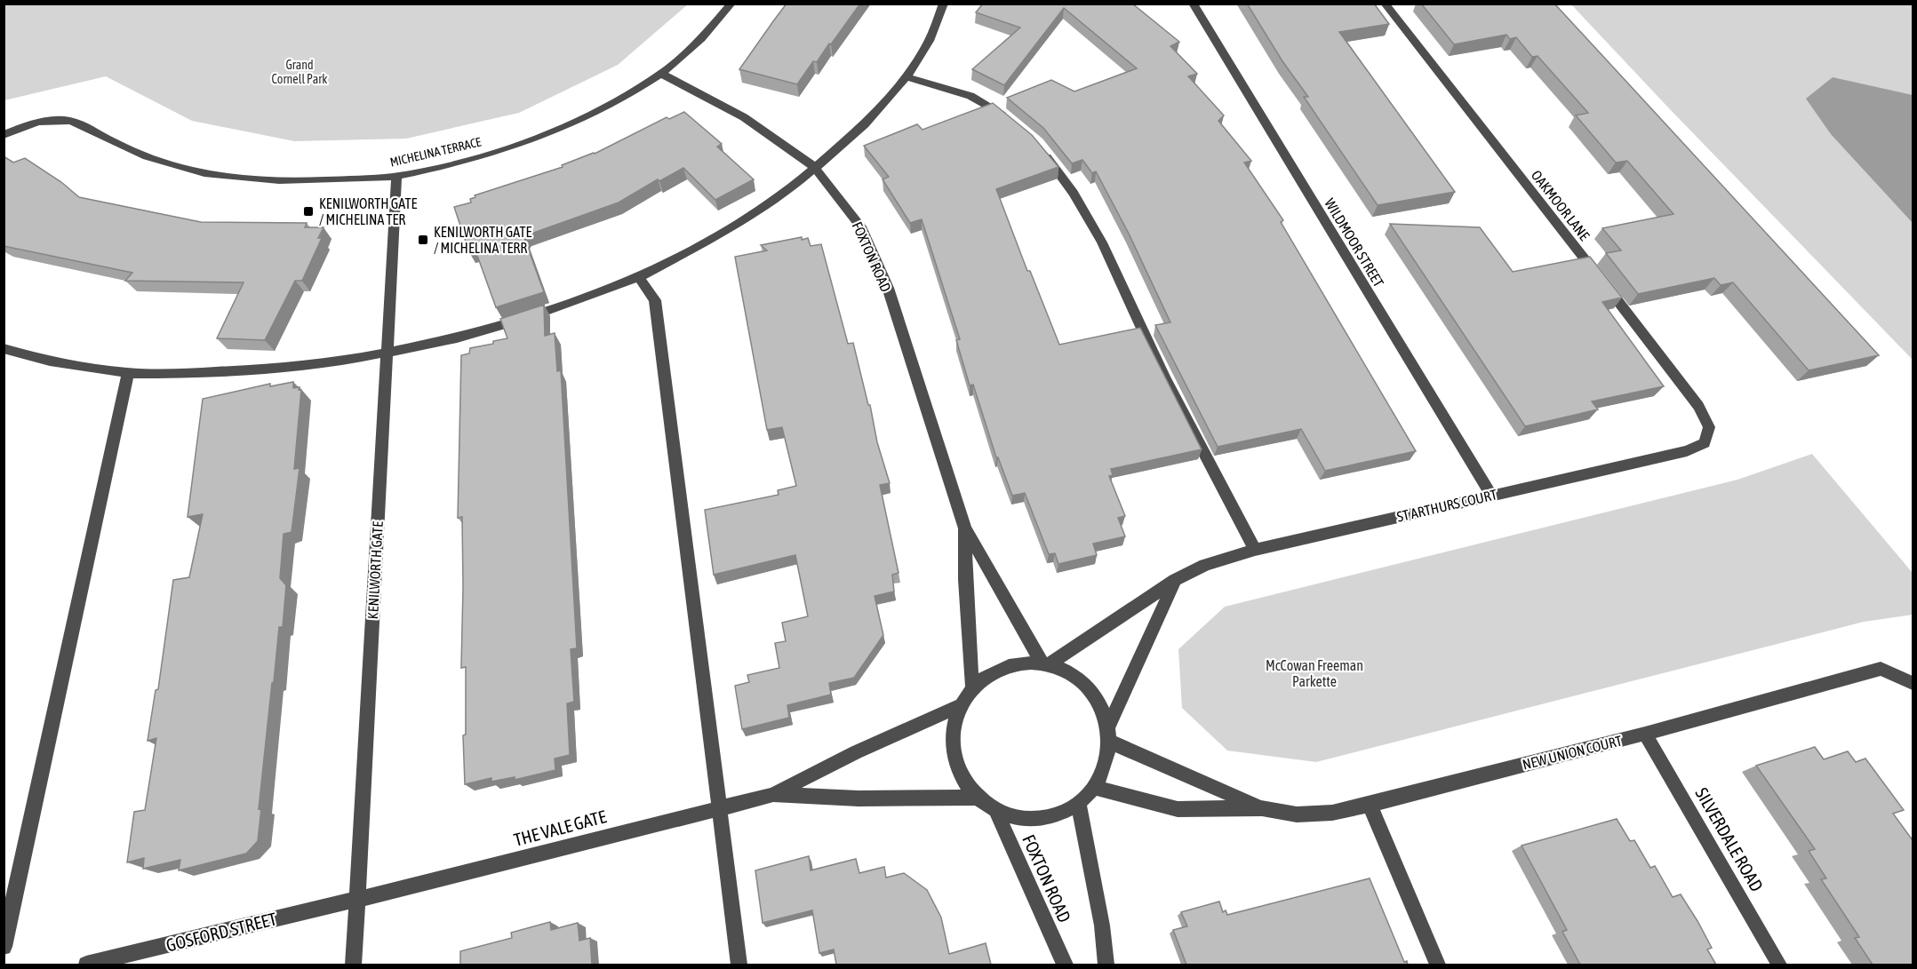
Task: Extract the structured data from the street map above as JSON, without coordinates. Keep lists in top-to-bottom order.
{
  "streets": {
    "street": [
      "MICHELINA TERRACE",
      "OAKMOOR LANE",
      "WILDMOOR STREET",
      "FOXTON ROAD",
      "ST ARTHURS COURT",
      "KENILWORTH GATE",
      "NEW UNION COURT",
      "THE VALE GATE",
      "SILVERDALE ROAD",
      "GOSFORD STREET"
    ]
  },
  "crossings": [
    ["MICHELINA TERRACE", "FOXTON ROAD"],
    ["MICHELINA TERRACE", "KENILWORTH GATE"],
    ["OAKMOOR LANE", "ST ARTHURS COURT"],
    ["WILDMOOR STREET", "ST ARTHURS COURT"],
    ["FOXTON ROAD", "ST ARTHURS COURT"],
    ["FOXTON ROAD", "NEW UNION COURT"],
    ["FOXTON ROAD", "THE VALE GATE"],
    ["ST ARTHURS COURT", "NEW UNION COURT"],
    ["ST ARTHURS COURT", "THE VALE GATE"],
    ["KENILWORTH GATE", "THE VALE GATE"],
    ["KENILWORTH GATE", "GOSFORD STREET"],
    ["NEW UNION COURT", "THE VALE GATE"],
    ["NEW UNION COURT", "SILVERDALE ROAD"],
    ["THE VALE GATE", "GOSFORD STREET"]
  ],
  "parks": ["Grand Cornell Park", "McCowan Freeman Parkette"],
  "places": {
    "transit": ["KENILWORTH GATE / MICHELINA TER", "KENILWORTH GATE / MICHELINA TERR"]
  }
}
